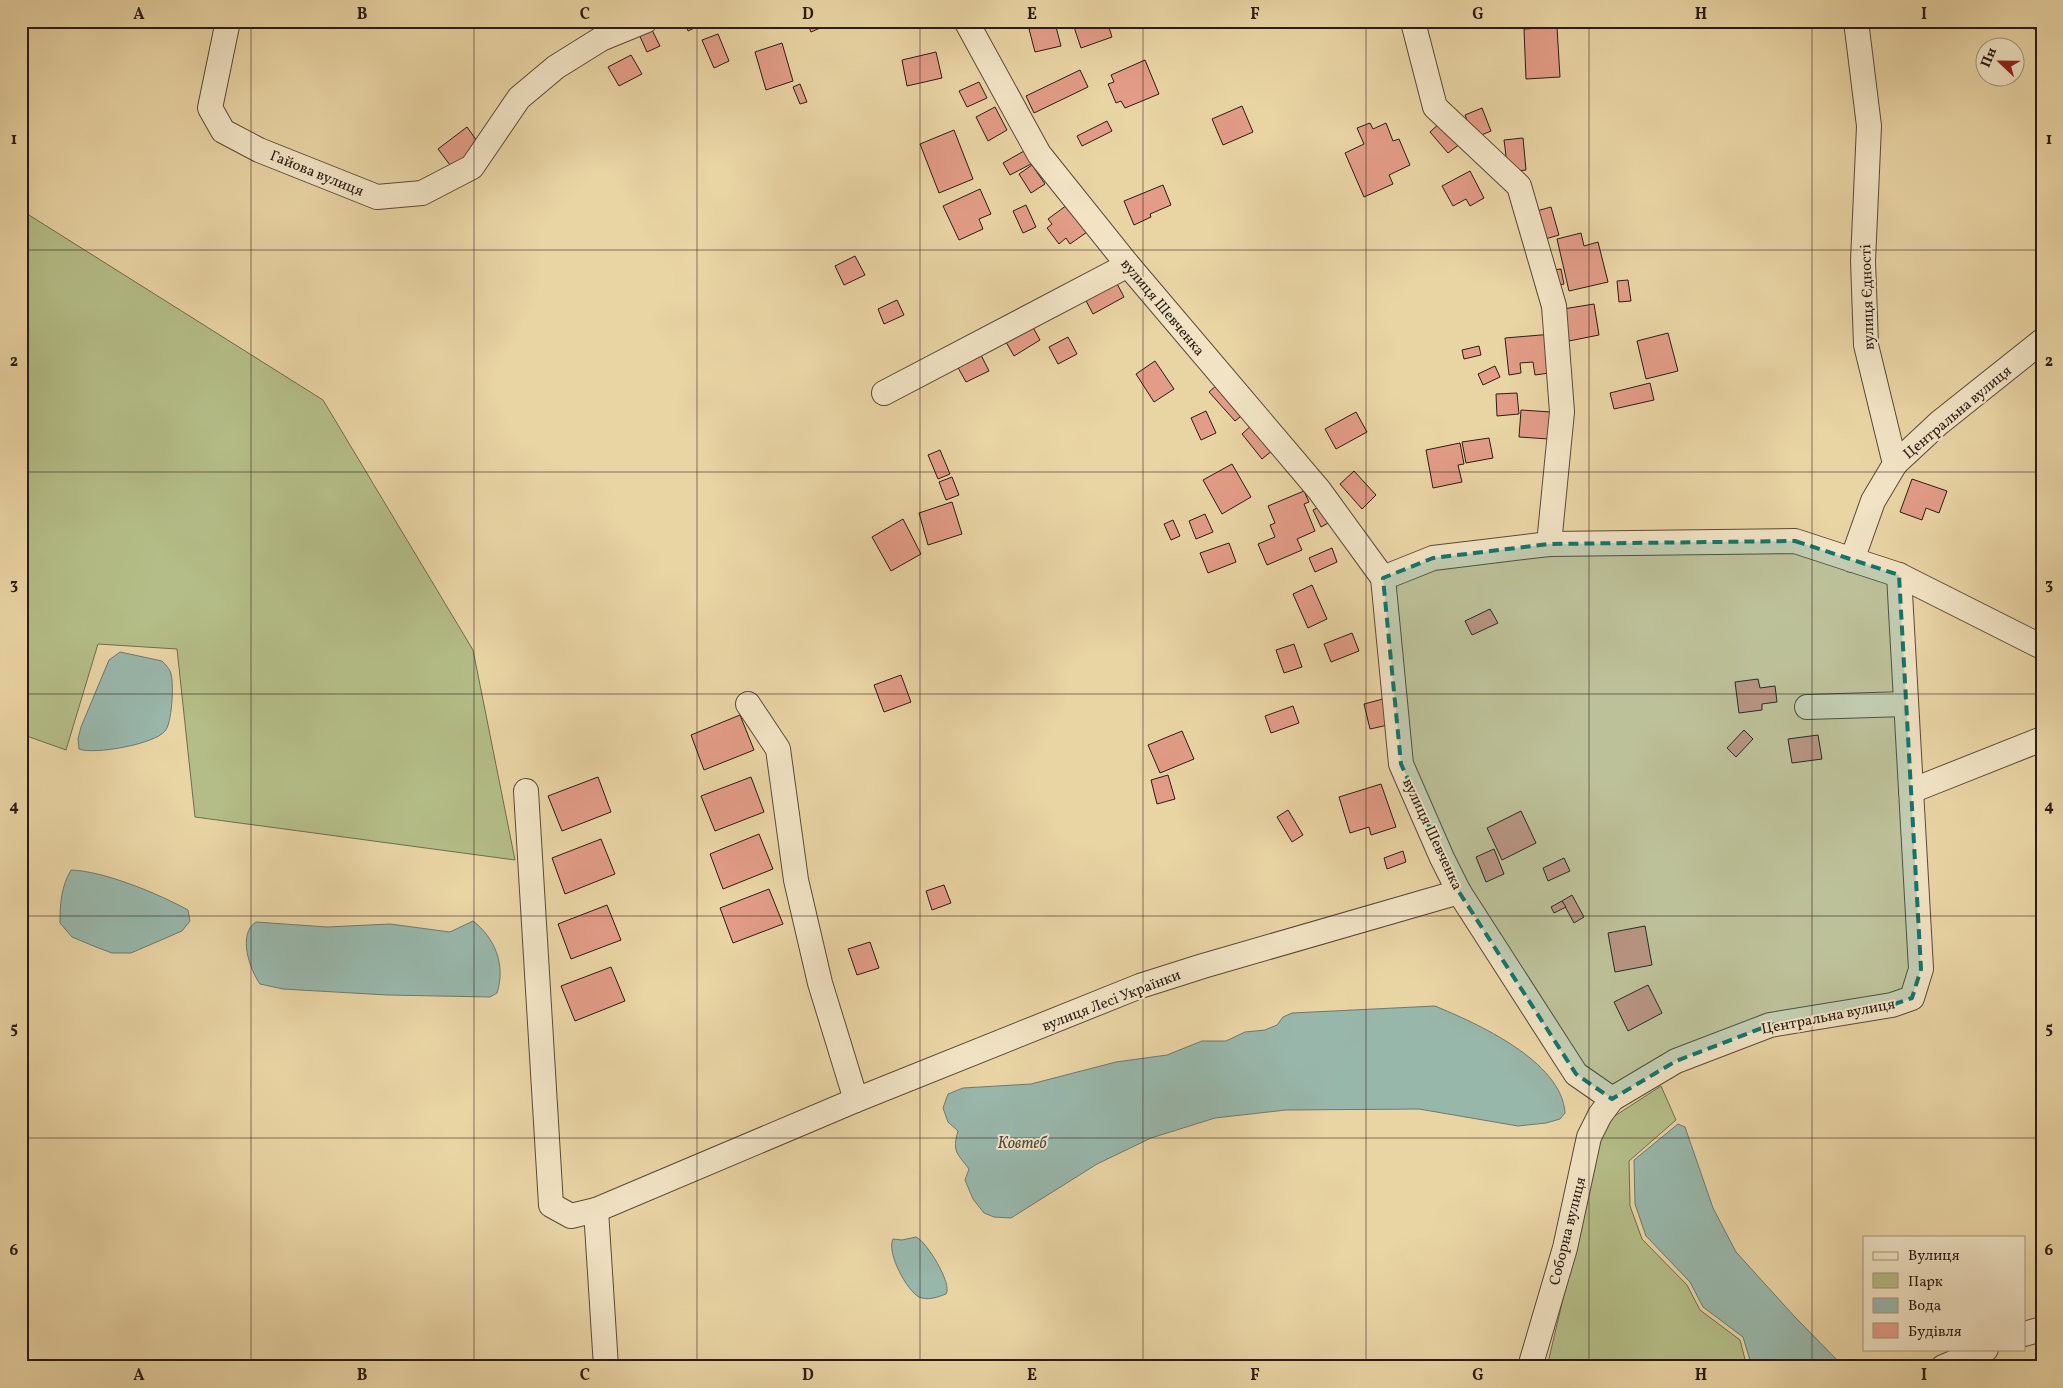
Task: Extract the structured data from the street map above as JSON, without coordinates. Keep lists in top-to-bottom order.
{
  "streets": {
    "street": [
      "Гайова вулиця",
      "вулиця Єдності",
      "вулиця Шевченка",
      "Центральна вулиця",
      "вулиця Лесі Українки",
      "Соборна вулиця"
    ]
  },
  "crossings": [
    ["вулиця Єдності", "Центральна вулиця"],
    ["вулиця Шевченка", "Центральна вулиця"],
    ["вулиця Шевченка", "вулиця Лесі Українки"],
    ["вулиця Шевченка", "Соборна вулиця"],
    ["Центральна вулиця", "Соборна вулиця"]
  ],
  "water": ["Ковтеб"],
  "legend": [
    "Вулиця",
    "Парк",
    "Вода",
    "Будівля"
  ],
  "north": "left",
  "grid": {
    "columns": [
      "A",
      "B",
      "C",
      "D",
      "E",
      "F",
      "G",
      "H",
      "I"
    ],
    "rows": [
      "1",
      "2",
      "3",
      "4",
      "5",
      "6"
    ]
  }
}
